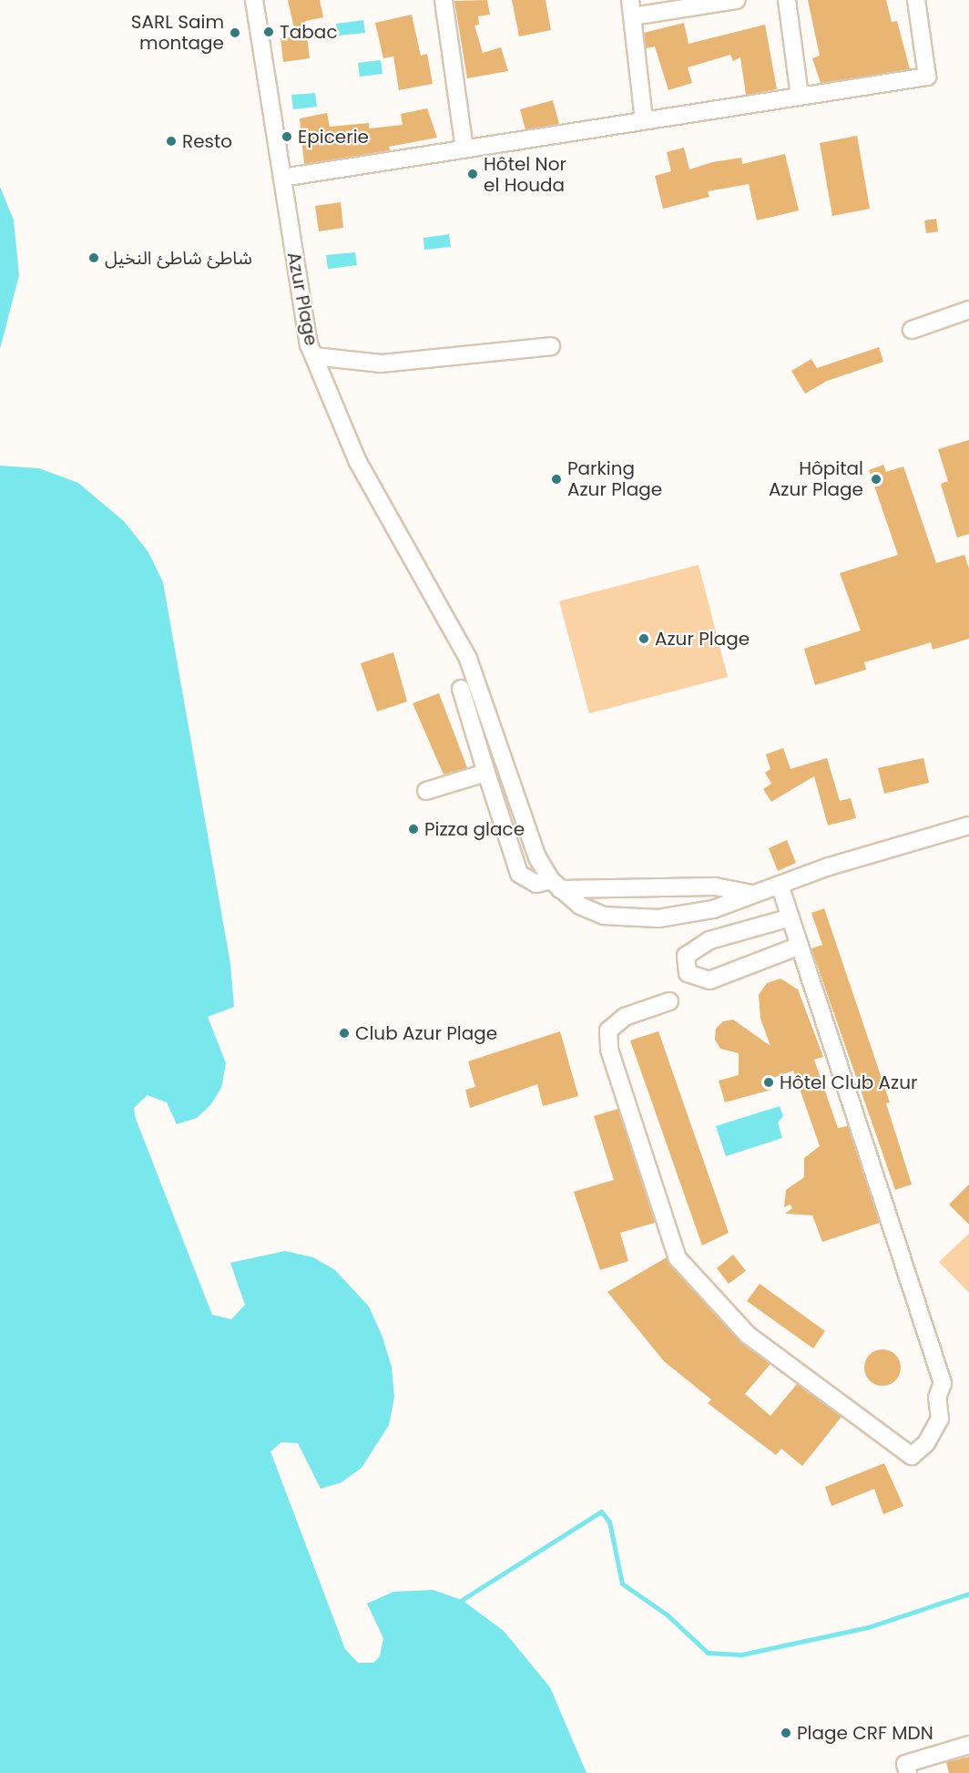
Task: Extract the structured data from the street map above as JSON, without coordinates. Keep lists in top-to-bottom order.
{
  "streets": {
    "street": ["Azur Plage"]
  },
  "places": [
    "Tabac",
    "SARL Saim montage",
    "Epicerie",
    "Resto",
    "Hôtel Nor el Houda",
    "شاطئ شاطئ النخيل",
    "Parking Azur Plage",
    "Hôpital Azur Plage",
    "Azur Plage",
    "Pizza glace",
    "Club Azur Plage",
    "Hôtel Club Azur",
    "Plage CRF MDN"
  ]
}
